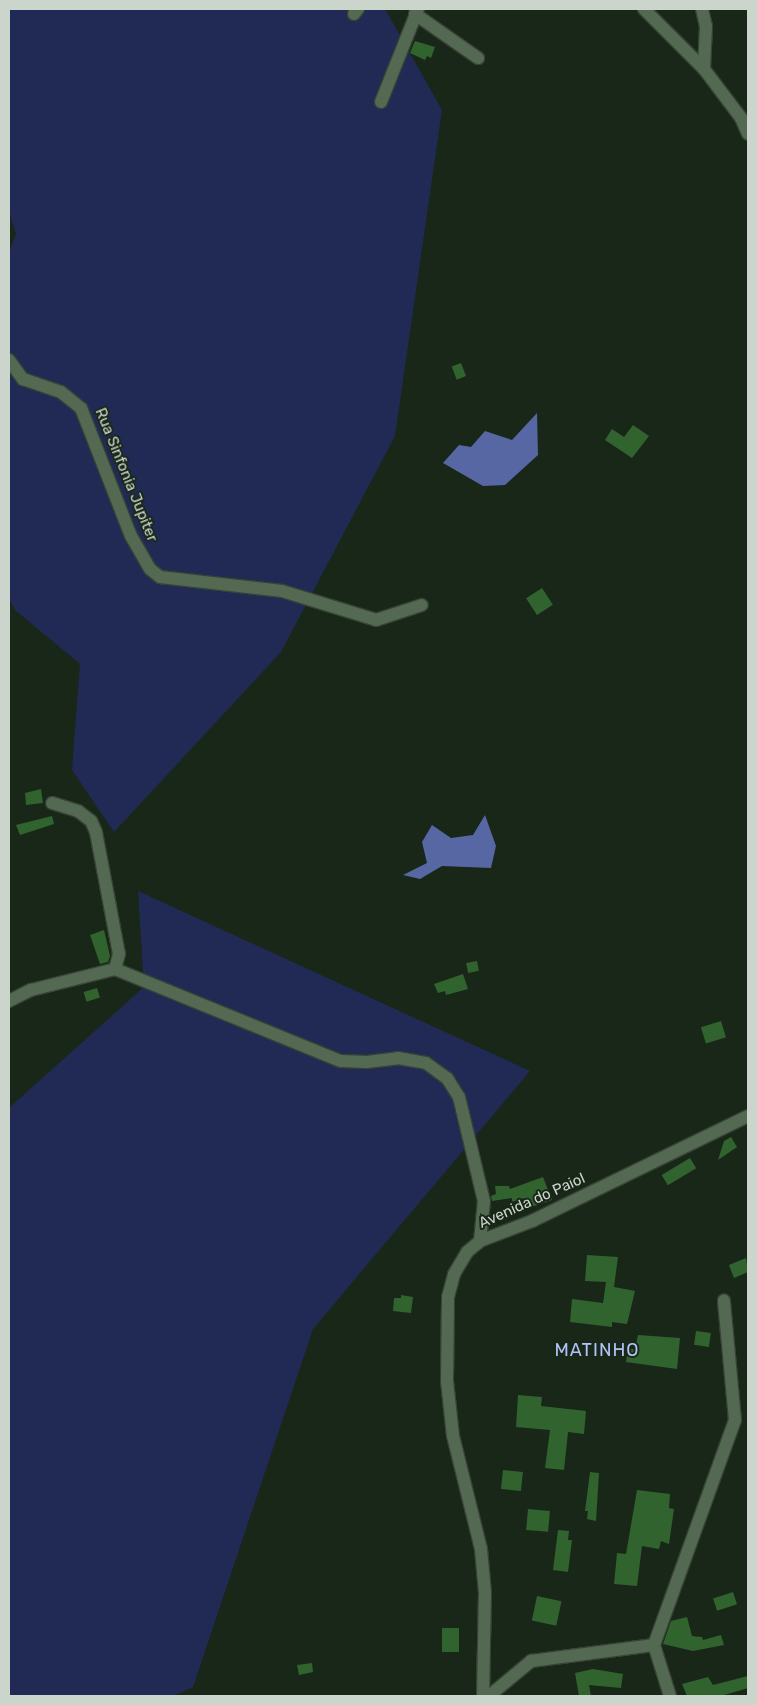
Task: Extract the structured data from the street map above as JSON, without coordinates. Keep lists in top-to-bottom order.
{
  "streets": {
    "street": ["Rua Sinfonia Jupiter", "Avenida do Paiol"]
  },
  "districts": ["MATINHO"]
}
